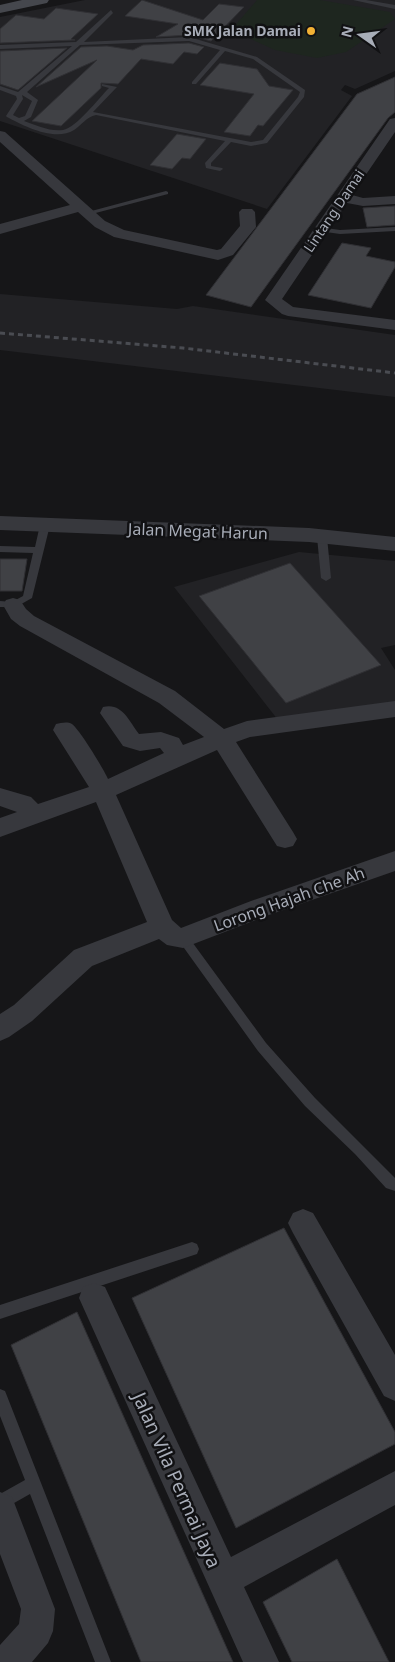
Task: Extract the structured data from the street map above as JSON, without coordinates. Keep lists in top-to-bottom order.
{
  "streets": {
    "street": [
      "Lintang Damai",
      "Jalan Megat Harun",
      "Lorong Hajah Che Ah",
      "Jalan Vila Permai Jaya"
    ]
  },
  "places": ["SMK Jalan Damai"],
  "north": "left"
}
